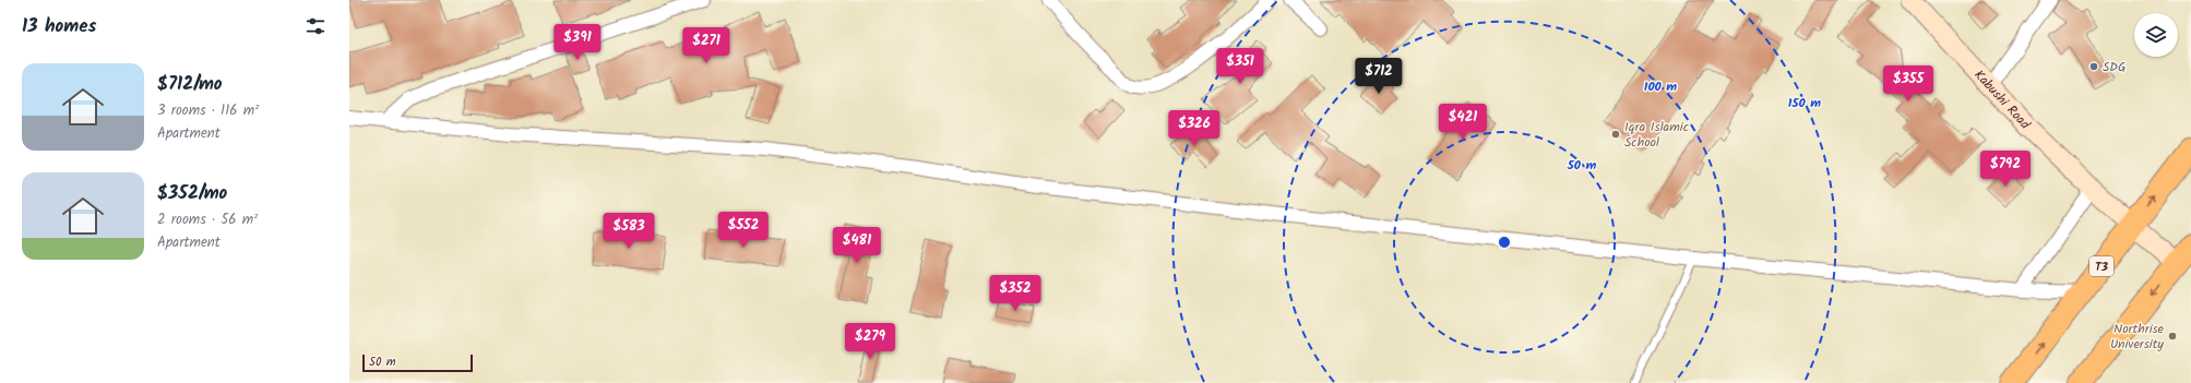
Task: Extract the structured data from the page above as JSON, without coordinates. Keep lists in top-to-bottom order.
{
  "streets": {
    "highway": ["T3"],
    "main road": ["Kabushi Road"]
  },
  "crossings": [
    ["Kabushi Road", "T3"]
  ],
  "places": ["SDG", "Iqra Islamic School", "Northrise University"],
  "scale_bar": "50 m",
  "page": {
    "heading": "13 homes",
    "price": [
      "$391",
      "$271",
      "$351",
      "$712",
      "$355",
      "$421",
      "$326",
      "$792",
      "$552",
      "$583",
      "$481",
      "$352",
      "$279"
    ],
    "list": [
      {
        "name": "$712/mo",
        "note": "3 rooms · 116 m² · Apartment"
      },
      {
        "name": "$352/mo",
        "note": "2 rooms · 56 m² · Apartment"
      }
    ],
    "scale": "50 m"
  },
  "rings": ["100 m", "150 m", "50 m"]
}
